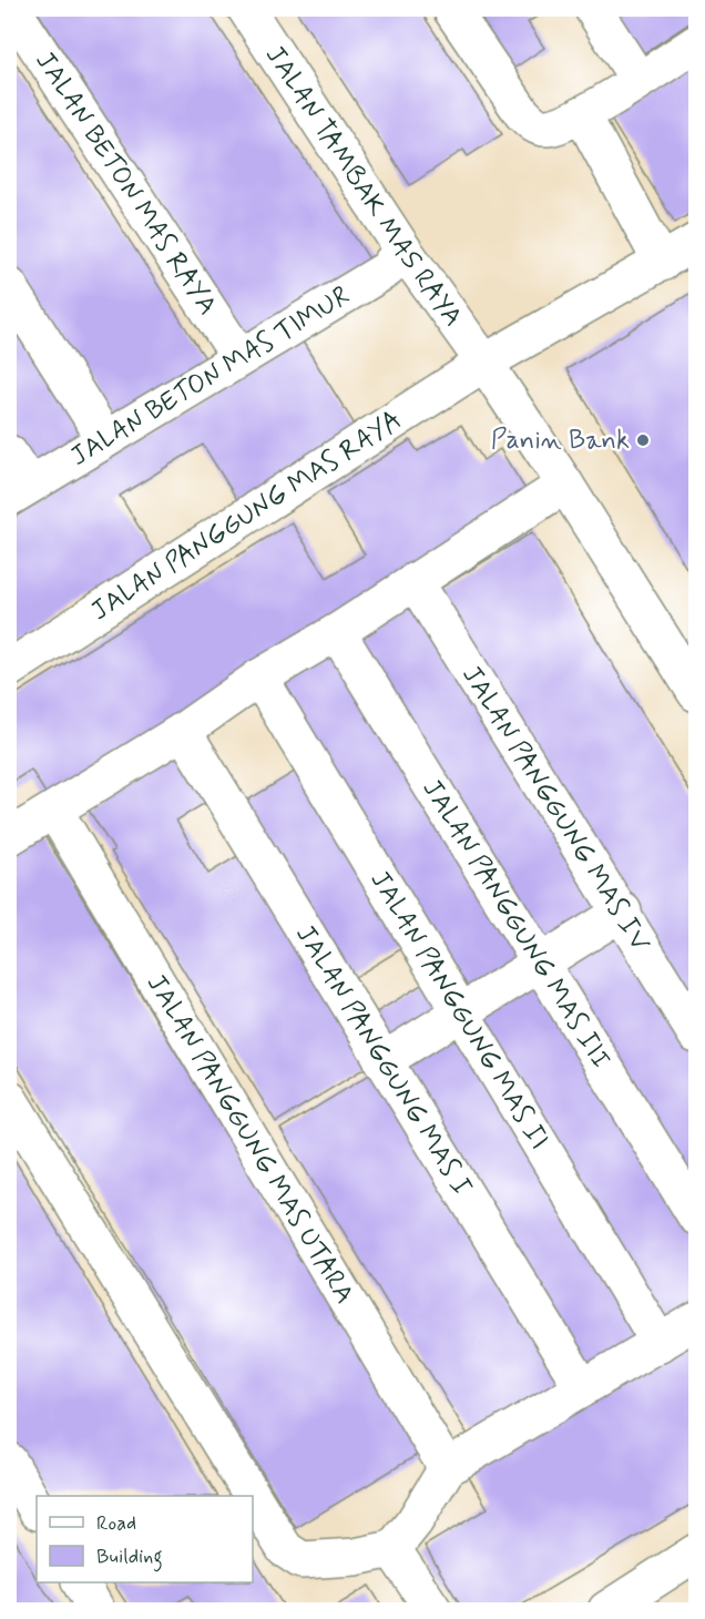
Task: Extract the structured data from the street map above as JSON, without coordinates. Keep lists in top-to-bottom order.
{
  "streets": {
    "street": [
      "JALAN BETON MAS RAYA",
      "JALAN TAMBAK MAS RAYA",
      "JALAN BETON MAS TIMUR",
      "JALAN PANGGUNG MAS RAYA",
      "JALAN PANGGUNG MAS IV",
      "JALAN PANGGUNG MAS III",
      "JALAN PANGGUNG MAS II",
      "JALAN PANGGUNG MAS I",
      "JALAN PANGGUNG MAS UTARA"
    ]
  },
  "crossings": [
    ["JALAN BETON MAS RAYA", "JALAN BETON MAS TIMUR"],
    ["JALAN TAMBAK MAS RAYA", "JALAN BETON MAS TIMUR"],
    ["JALAN TAMBAK MAS RAYA", "JALAN PANGGUNG MAS RAYA"]
  ],
  "places": ["Panin Bank"],
  "legend": ["Road", "Building"]
}
